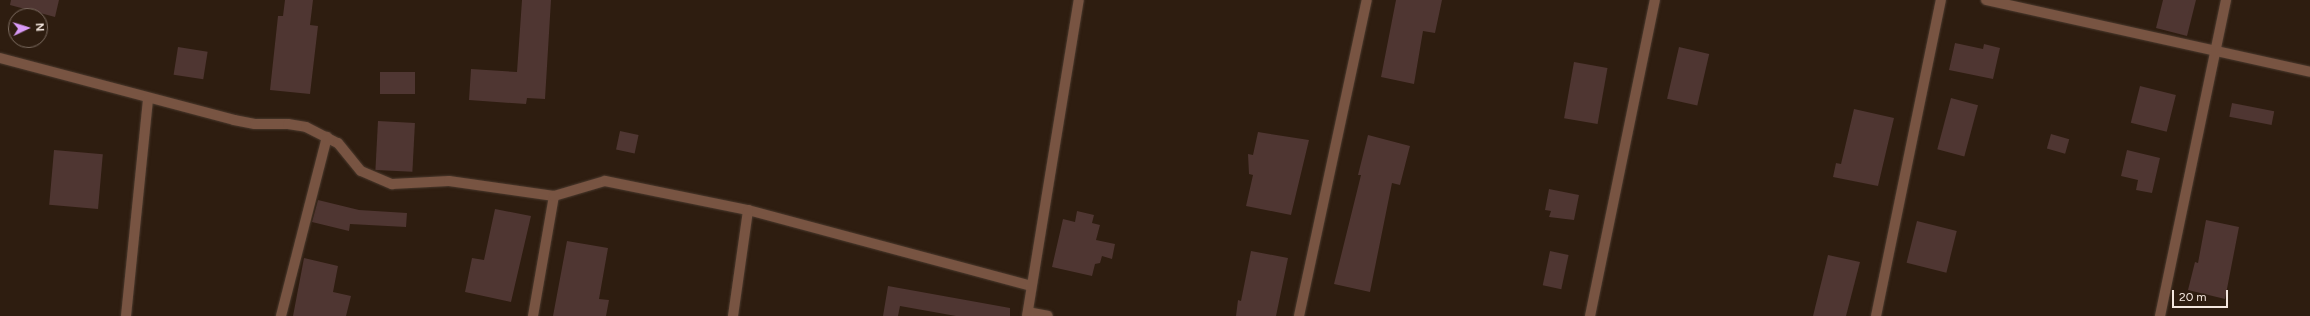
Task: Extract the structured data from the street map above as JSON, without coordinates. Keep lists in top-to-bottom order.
{
  "scale_bar": "20 m",
  "north": "right"
}
